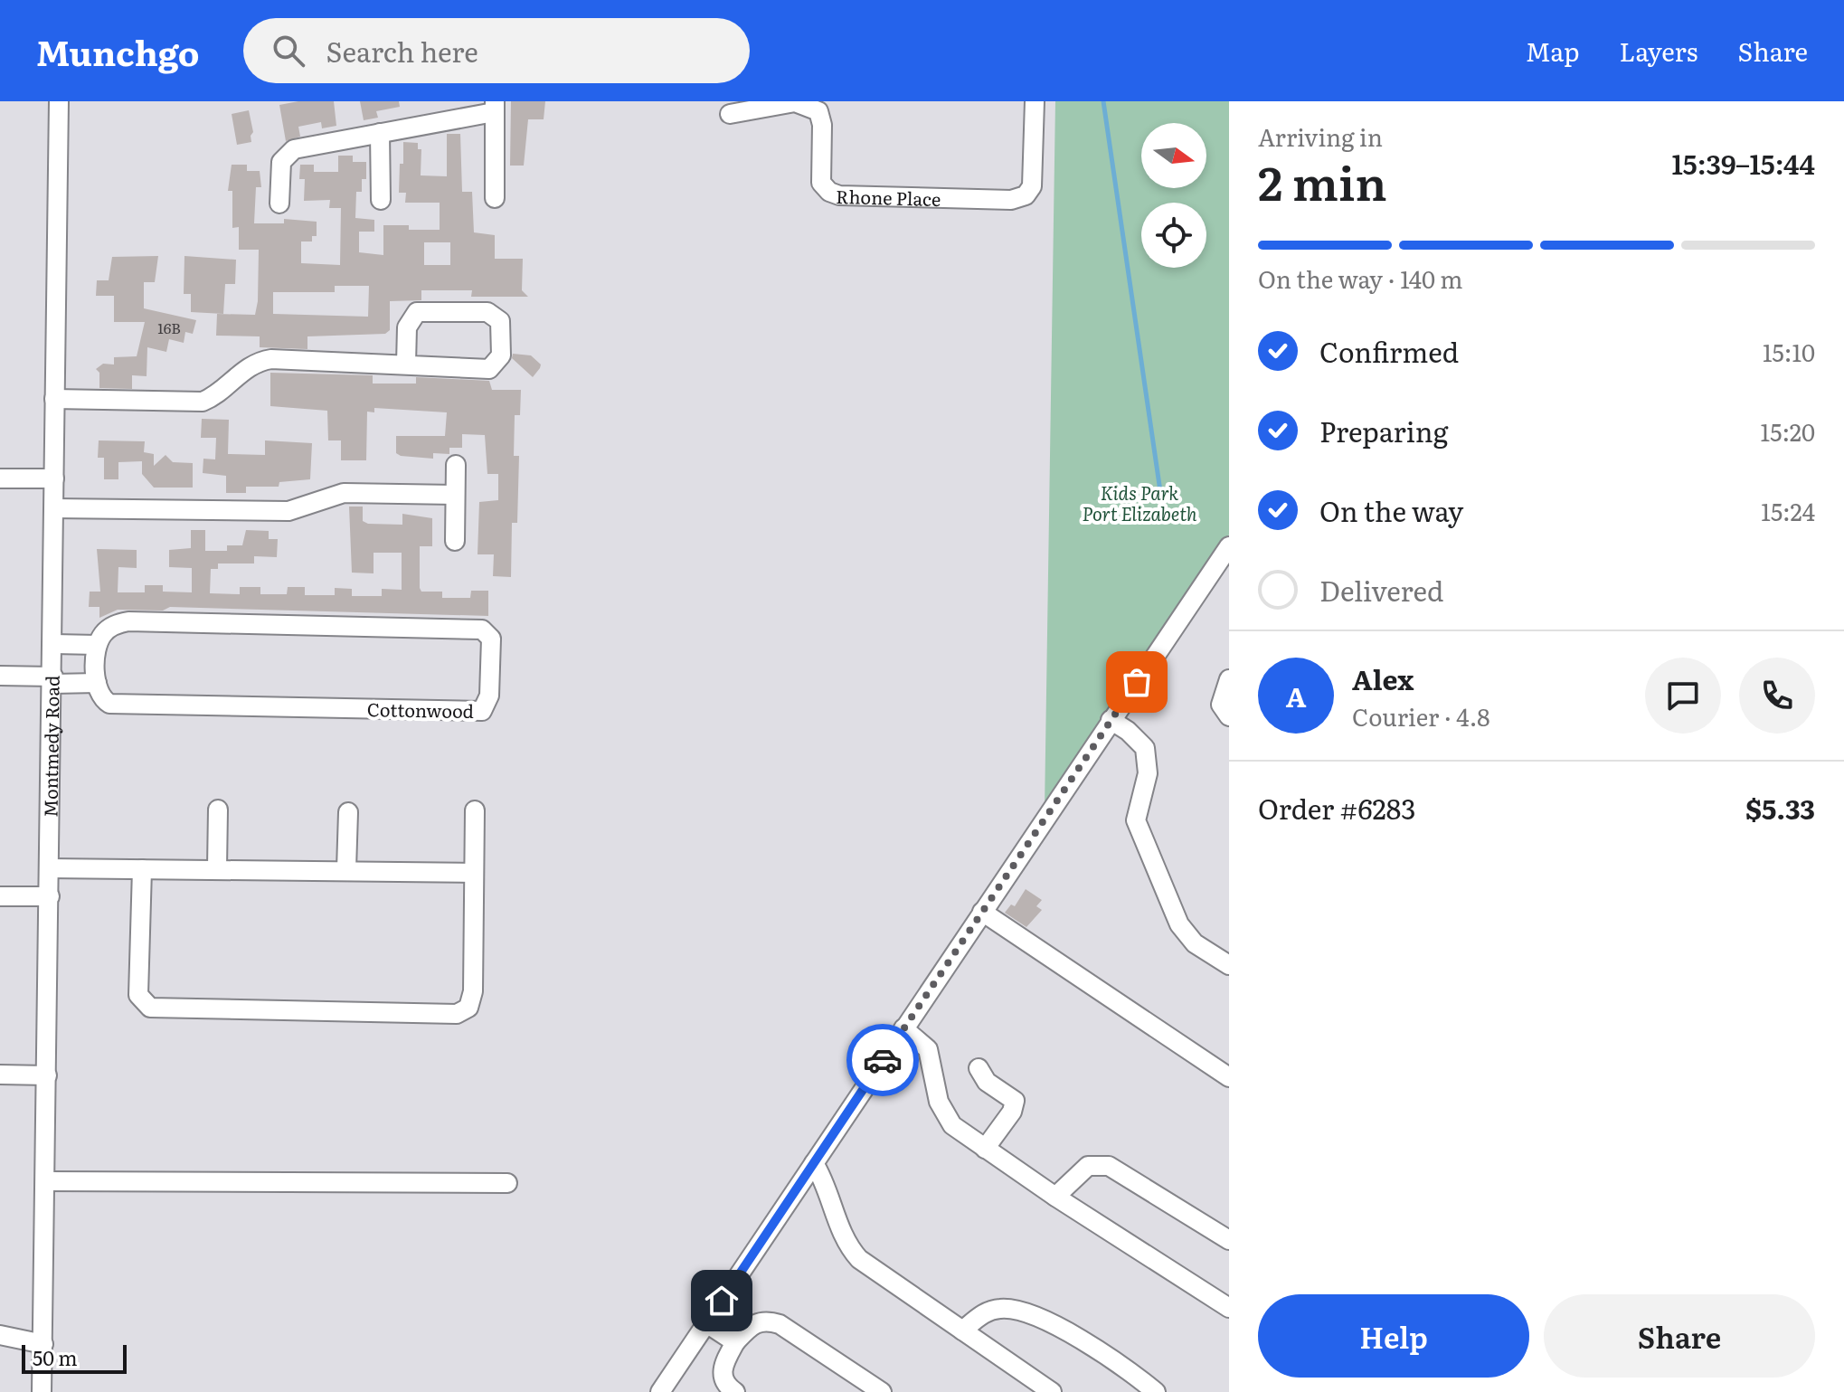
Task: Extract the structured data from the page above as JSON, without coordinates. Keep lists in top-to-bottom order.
{
  "streets": {
    "street": ["Rhone Place", "Cottonwood", "Montmedy Road"]
  },
  "parks": ["Kids Park Port Elizabeth"],
  "house_numbers": ["16B"],
  "scale_bar": "50 m",
  "north": "right",
  "page": {
    "header": "Munchgo",
    "search": "Search here",
    "nav": ["Map", "Layers", "Share"],
    "heading": ["2 min", "Arriving in", "15:39–15:44"],
    "panel": [
      "Alex",
      "Courier · 4.8",
      "Order #6283",
      "$5.33"
    ],
    "bar": "On the way · 140 m",
    "list": [
      ["Confirmed", "15:10"],
      ["Preparing", "15:20"],
      ["On the way", "15:24"],
      "Delivered"
    ],
    "round": "A",
    "buttons": ["Help", "Share"],
    "scale": "50 m"
  }
}
